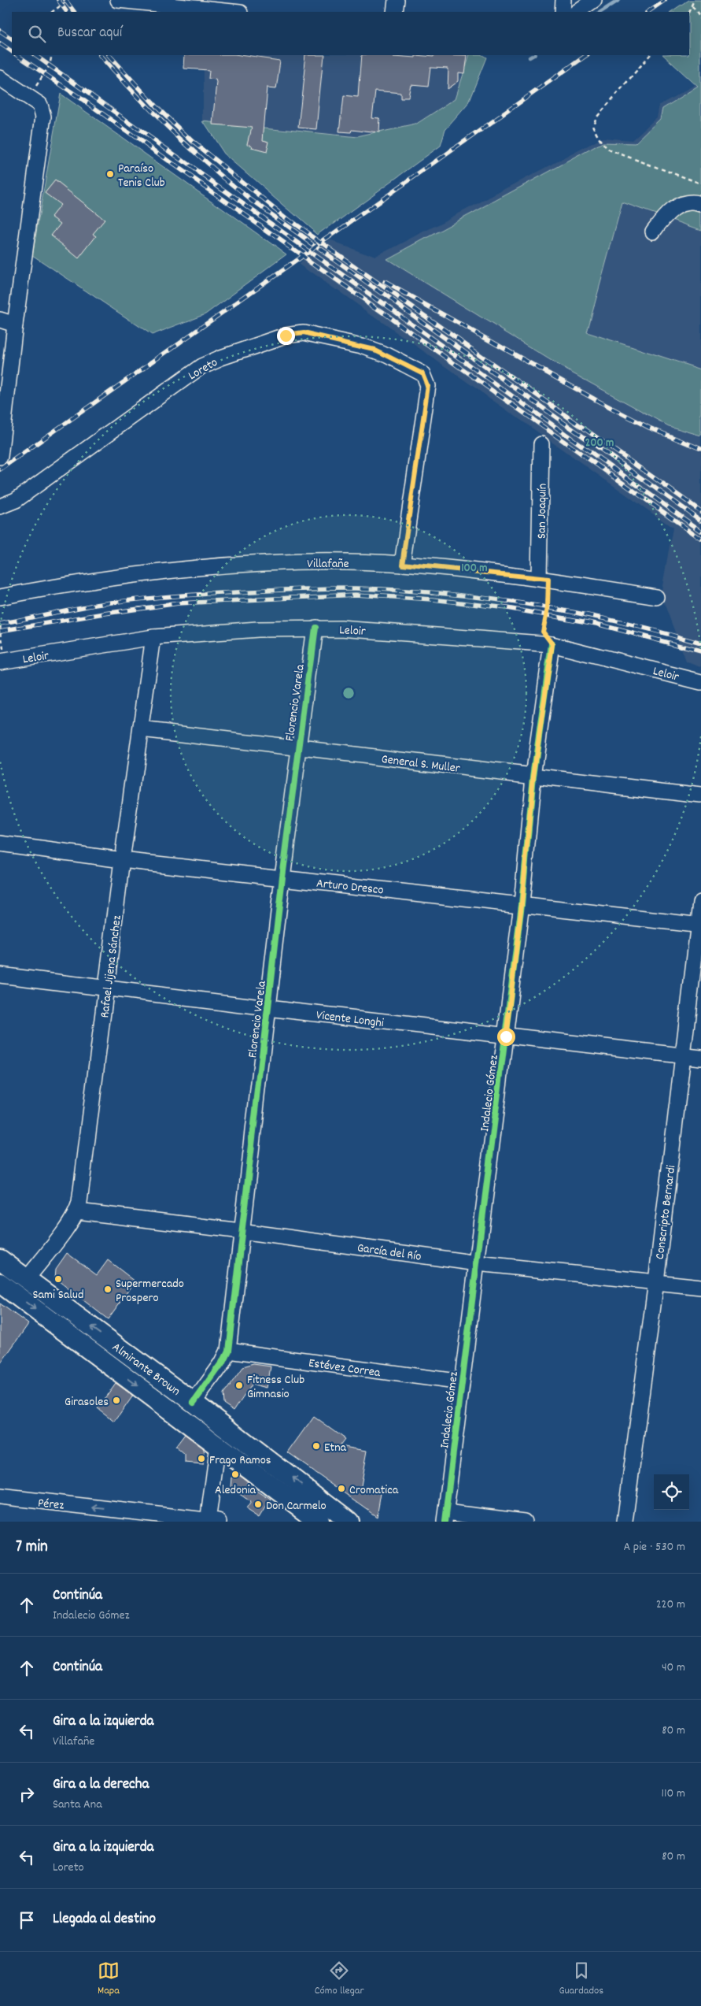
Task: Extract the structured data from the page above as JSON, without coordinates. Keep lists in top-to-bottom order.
{
  "streets": {
    "main road": ["Almirante Brown"],
    "street": [
      "Loreto",
      "San Joaquín",
      "Villafañe",
      "Leloir",
      "Florencio Varela",
      "General S. Muller",
      "Arturo Dresco",
      "Rafael Jijena Sánchez",
      "Vicente Longhi",
      "Indalecio Gómez",
      "Conscripto Bernardi",
      "García del Río",
      "Estévez Correa",
      "Pérez"
    ]
  },
  "crossings": [
    ["Loreto", "Villafañe"],
    ["San Joaquín", "Villafañe"],
    ["Leloir", "Florencio Varela"],
    ["Leloir", "Rafael Jijena Sánchez"],
    ["Leloir", "Indalecio Gómez"],
    ["Florencio Varela", "General S. Muller"],
    ["Florencio Varela", "Arturo Dresco"],
    ["Florencio Varela", "Vicente Longhi"],
    ["Florencio Varela", "García del Río"],
    ["Florencio Varela", "Estévez Correa"],
    ["Florencio Varela", "Almirante Brown"],
    ["General S. Muller", "Rafael Jijena Sánchez"],
    ["General S. Muller", "Indalecio Gómez"],
    ["Arturo Dresco", "Rafael Jijena Sánchez"],
    ["Arturo Dresco", "Indalecio Gómez"],
    ["Arturo Dresco", "Conscripto Bernardi"],
    ["Rafael Jijena Sánchez", "Vicente Longhi"],
    ["Rafael Jijena Sánchez", "García del Río"],
    ["Rafael Jijena Sánchez", "Almirante Brown"],
    ["Vicente Longhi", "Indalecio Gómez"],
    ["Vicente Longhi", "Conscripto Bernardi"],
    ["Indalecio Gómez", "García del Río"],
    ["Indalecio Gómez", "Estévez Correa"],
    ["Conscripto Bernardi", "García del Río"]
  ],
  "one_way": ["Pérez"],
  "places": [
    "Paraíso Tenis Club",
    "Sami Salud",
    "Supermercado Prospero",
    "Fitness Club Gimnasio",
    "Girasoles",
    "Etna",
    "Frago Ramos",
    "Aledonia",
    "Cromatica",
    "Don Carmelo"
  ],
  "page": {
    "search": "Buscar aquí",
    "heading": ["7 min", "A pie · 530 m"],
    "list": [
      ["Continúa", "Indalecio Gómez", "220 m"],
      ["Continúa", "40 m"],
      ["Gira a la izquierda", "Villafañe", "80 m"],
      ["Gira a la derecha", "Santa Ana", "110 m"],
      ["Gira a la izquierda", "Loreto", "80 m"],
      "Llegada al destino"
    ],
    "nav": ["Mapa", "Cómo llegar", "Guardados"]
  },
  "rings": ["200 m", "100 m"]
}
